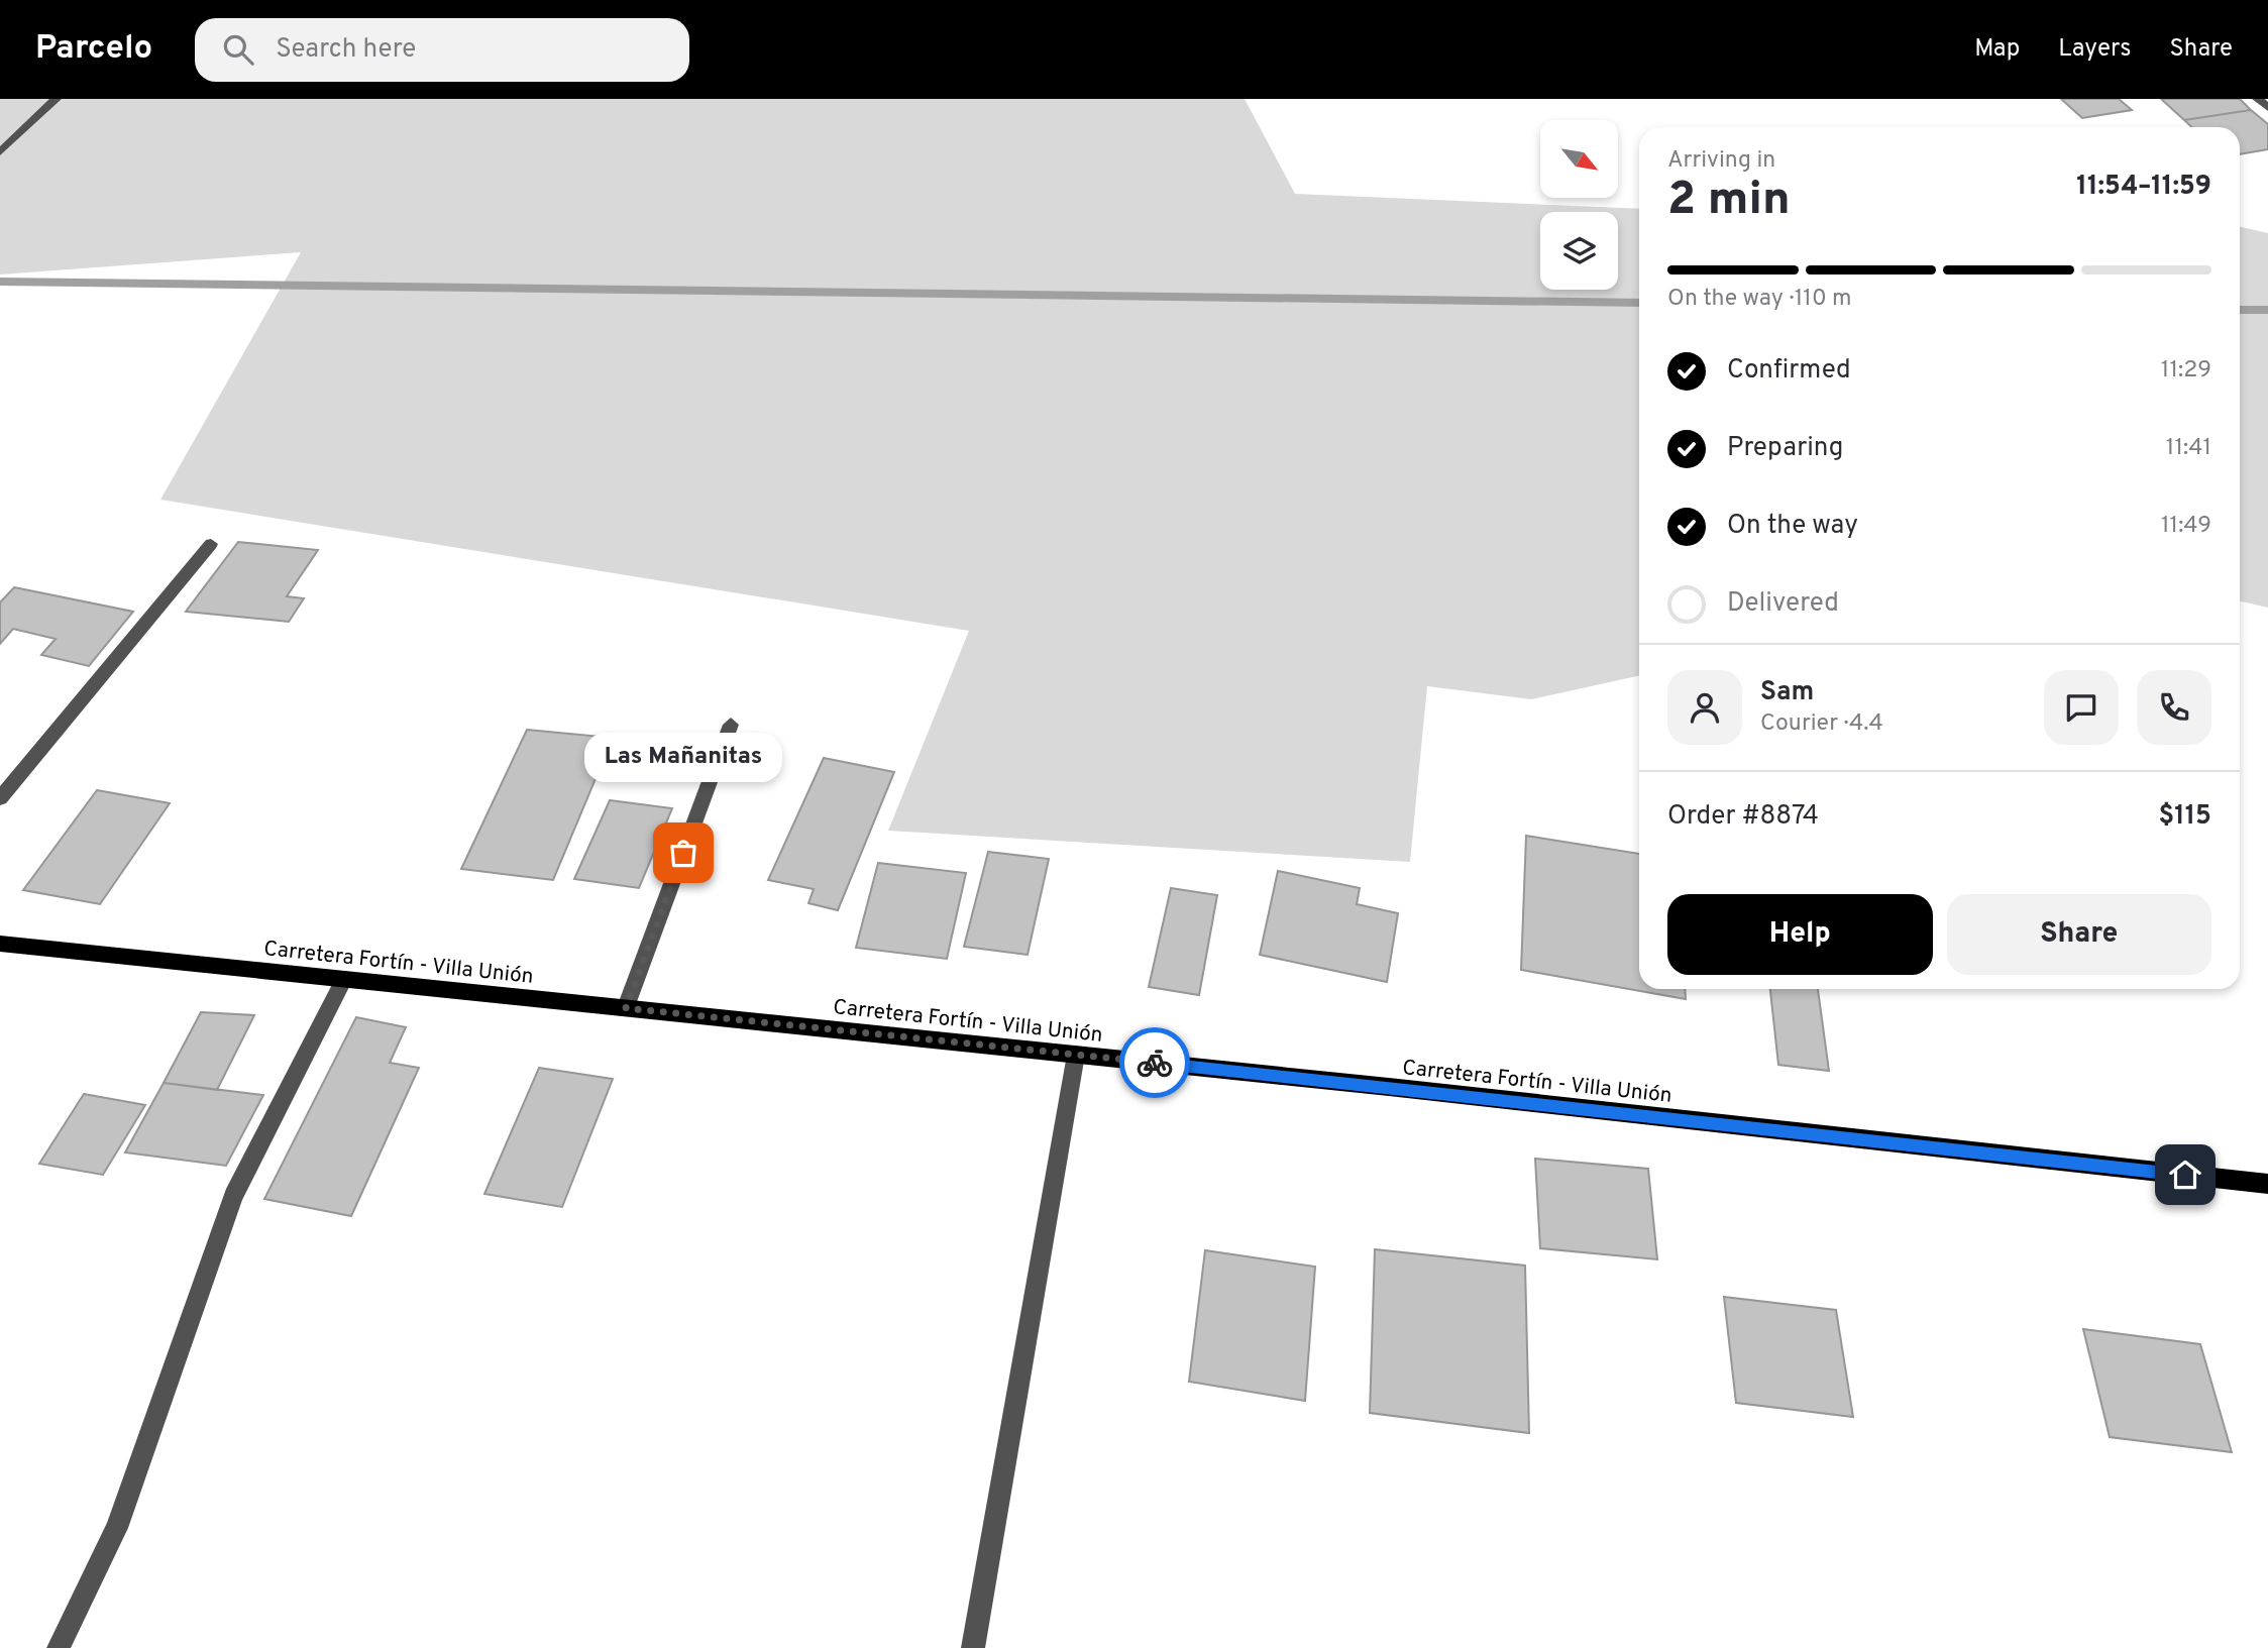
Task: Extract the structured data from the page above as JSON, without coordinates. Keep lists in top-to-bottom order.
{
  "streets": {
    "main road": ["Carretera Fortín - Villa Unión"]
  },
  "places": ["Las Mañanitas"],
  "north": "bottom right",
  "page": {
    "header": "Parcelo",
    "search": "Search here",
    "nav": ["Map", "Layers", "Share"],
    "heading": ["2 min", "Arriving in", "11:54–11:59"],
    "panel": [
      "Sam",
      "Courier · 4.4",
      "Order #8874",
      "$115"
    ],
    "bar": "On the way · 110 m",
    "list": [
      ["Confirmed", "11:29"],
      ["Preparing", "11:41"],
      ["On the way", "11:49"],
      "Delivered"
    ],
    "bubble": "Las Mañanitas",
    "buttons": ["Help", "Share"]
  }
}
